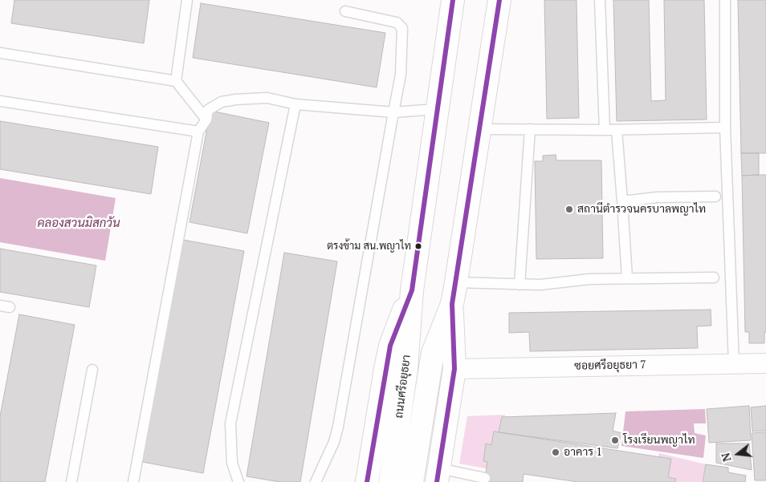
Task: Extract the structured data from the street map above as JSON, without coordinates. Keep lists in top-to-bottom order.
{
  "streets": {
    "main road": ["ถนนศรีอยุธยา"],
    "street": ["ซอยศรีอยุธยา 7"]
  },
  "crossings": [
    ["ซอยศรีอยุธยา 7", "ถนนศรีอยุธยา"]
  ],
  "water": ["คลองสวนมิสกวัน"],
  "places": [
    "สถานีตำรวจนครบาลพญาไท",
    "ตรงข้าม สน.พญาไท",
    "โรงเรียนพญาไท",
    "อาคาร 1"
  ],
  "north": "left"
}
